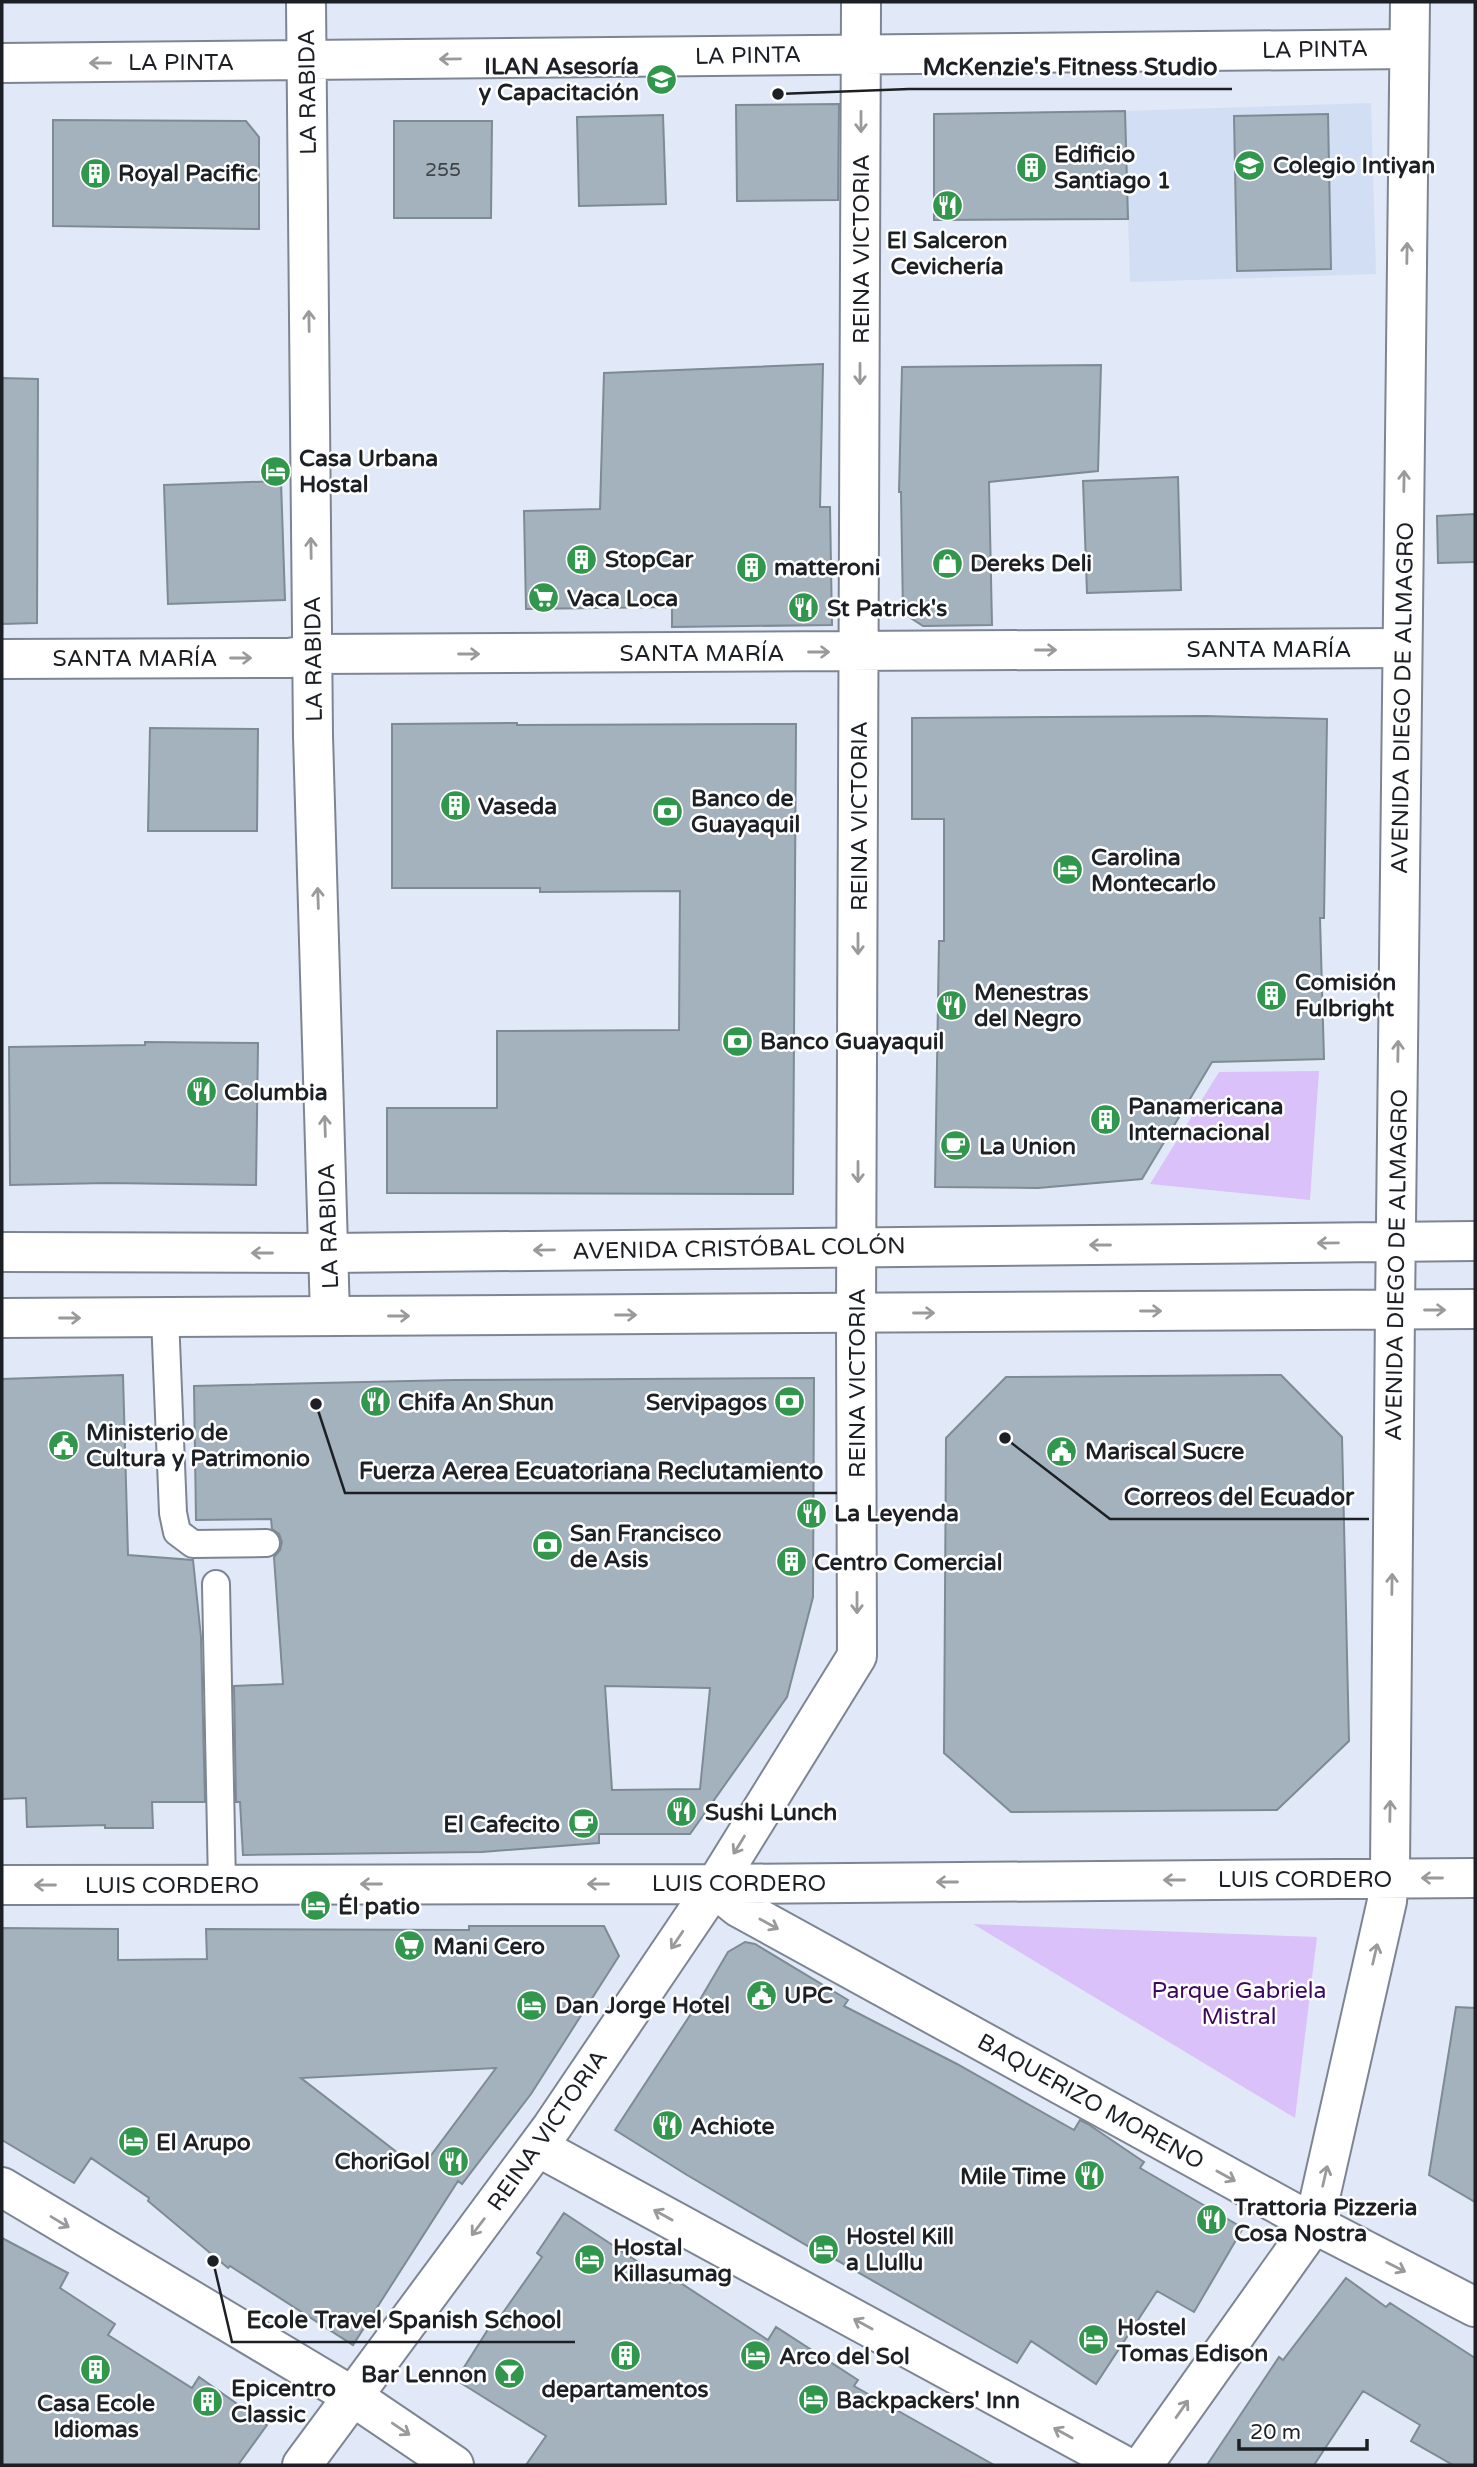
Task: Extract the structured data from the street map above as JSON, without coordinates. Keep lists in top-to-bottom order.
{
  "streets": {
    "street": [
      "LA PINTA",
      "LA RABIDA",
      "REINA VICTORIA",
      "SANTA MARÍA",
      "AVENIDA DIEGO DE ALMAGRO",
      "AVENIDA CRISTÓBAL COLÓN",
      "LUIS CORDERO",
      "BAQUERIZO MORENO"
    ]
  },
  "crossings": [
    ["LA PINTA", "LA RABIDA"],
    ["LA PINTA", "REINA VICTORIA"],
    ["LA PINTA", "AVENIDA DIEGO DE ALMAGRO"],
    ["LA RABIDA", "SANTA MARÍA"],
    ["LA RABIDA", "AVENIDA CRISTÓBAL COLÓN"],
    ["REINA VICTORIA", "SANTA MARÍA"],
    ["REINA VICTORIA", "AVENIDA CRISTÓBAL COLÓN"],
    ["REINA VICTORIA", "LUIS CORDERO"],
    ["REINA VICTORIA", "BAQUERIZO MORENO"],
    ["SANTA MARÍA", "AVENIDA DIEGO DE ALMAGRO"],
    ["AVENIDA DIEGO DE ALMAGRO", "AVENIDA CRISTÓBAL COLÓN"],
    ["AVENIDA DIEGO DE ALMAGRO", "LUIS CORDERO"],
    ["AVENIDA DIEGO DE ALMAGRO", "BAQUERIZO MORENO"],
    ["LUIS CORDERO", "BAQUERIZO MORENO"]
  ],
  "one_way": [
    "LA PINTA",
    "LA RABIDA",
    "REINA VICTORIA",
    "SANTA MARÍA",
    "AVENIDA DIEGO DE ALMAGRO",
    "LUIS CORDERO"
  ],
  "parks": ["Parque Gabriela Mistral"],
  "places": {
    "school or university": ["ILAN Asesoría y Capacitación", "Colegio Intiyan"],
    "other": [
      "McKenzie's Fitness Studio",
      "Fuerza Aerea Ecuatoriana Reclutamiento",
      "Correos del Ecuador",
      "Ecole Travel Spanish School"
    ],
    "building": [
      "Edificio Santiago 1",
      "Royal Pacific",
      "StopCar",
      "matteroni",
      "Vaseda",
      "Comisión Fulbright",
      "Panamericana Internacional",
      "Centro Comercial",
      "departamentos",
      "Casa Ecole Idiomas",
      "Epicentro Classic"
    ],
    "restaurant": [
      "El Salceron Cevichería",
      "St Patrick's",
      "Menestras del Negro",
      "Columbia",
      "Chifa An Shun",
      "La Leyenda",
      "Sushi Lunch",
      "Achiote",
      "ChoriGol",
      "Mile Time",
      "Trattoria Pizzeria Cosa Nostra"
    ],
    "hotel": [
      "Casa Urbana Hostal",
      "Carolina Montecarlo",
      "Él patio",
      "Dan Jorge Hotel",
      "El Arupo",
      "Hostel Kill a Llullu",
      "Hostal Killasumag",
      "Hostel Tomas Edison",
      "Arco del Sol",
      "Backpackers' Inn"
    ],
    "shop": ["Dereks Deli"],
    "supermarket": ["Vaca Loca", "Mani Cero"],
    "bank": [
      "Banco de Guayaquil",
      "Banco Guayaquil",
      "Servipagos",
      "San Francisco de Asis"
    ],
    "cafe": ["La Union", "El Cafecito"],
    "public building": ["Ministerio de Cultura y Patrimonio", "Mariscal Sucre", "UPC"],
    "bar": ["Bar Lennon"]
  },
  "house_numbers": ["255"],
  "scale_bar": "20 m"
}
